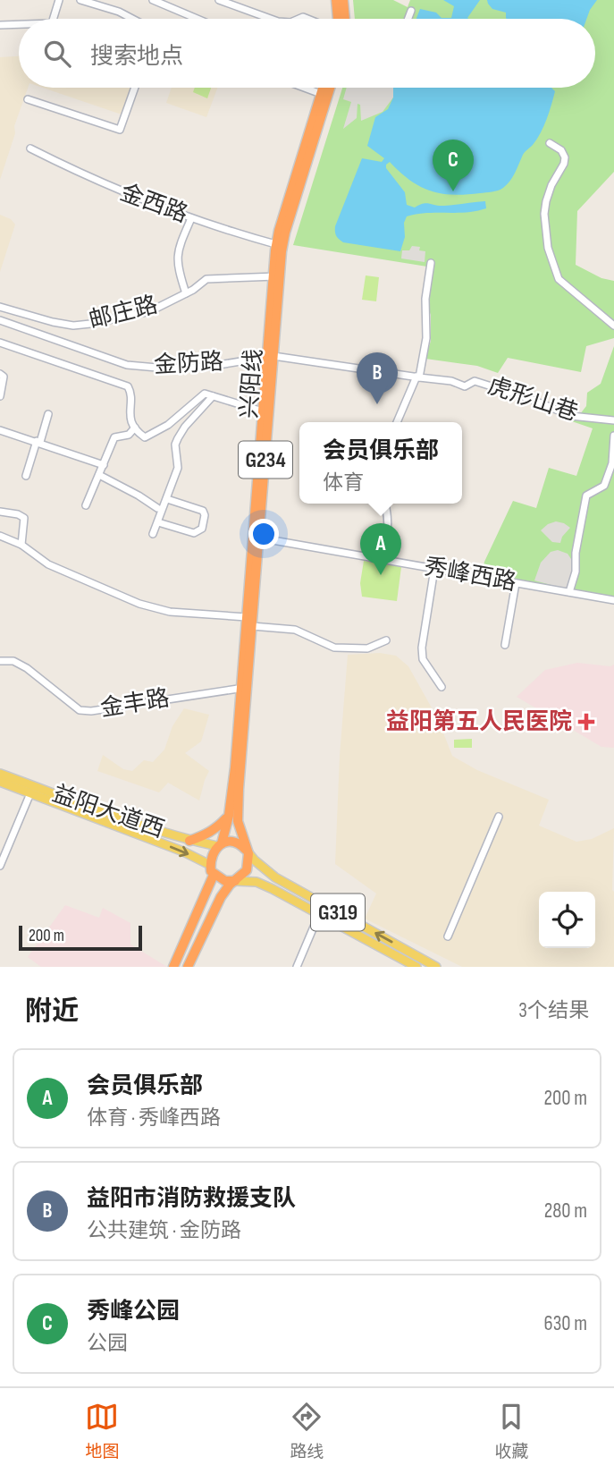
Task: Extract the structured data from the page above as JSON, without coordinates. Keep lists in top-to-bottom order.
{
  "streets": {
    "highway": ["兴阳线", "G234"],
    "main road": ["益阳大道西", "G319"],
    "street": [
      "金西路",
      "邮庄路",
      "金防路",
      "虎形山巷",
      "秀峰西路",
      "金丰路"
    ]
  },
  "crossings": [
    ["金西路", "兴阳线"],
    ["邮庄路", "兴阳线"],
    ["金防路", "兴阳线"],
    ["金防路", "虎形山巷"],
    ["兴阳线", "G234"],
    ["兴阳线", "秀峰西路"],
    ["兴阳线", "金丰路"],
    ["兴阳线", "益阳大道西"],
    ["兴阳线", "G319"],
    ["G234", "益阳大道西"],
    ["G234", "G319"],
    ["益阳大道西", "G319"]
  ],
  "places": {
    "health": ["益阳第五人民医院"]
  },
  "scale_bar": "200 m",
  "page": {
    "search": "搜索地点",
    "pins": ["C", "B", "A"],
    "popup": ["会员俱乐部", "体育"],
    "scale": "200 m",
    "heading": ["附近", "3个结果"],
    "list": [
      {
        "mark": "A",
        "name": "会员俱乐部",
        "note": "体育 · 秀峰西路",
        "value": "200 m"
      },
      {
        "mark": "B",
        "name": "益阳市消防救援支队",
        "note": "公共建筑 · 金防路",
        "value": "280 m"
      },
      {
        "mark": "C",
        "name": "秀峰公园",
        "note": "公园",
        "value": "630 m"
      }
    ],
    "nav": ["地图", "路线", "收藏"]
  }
}
